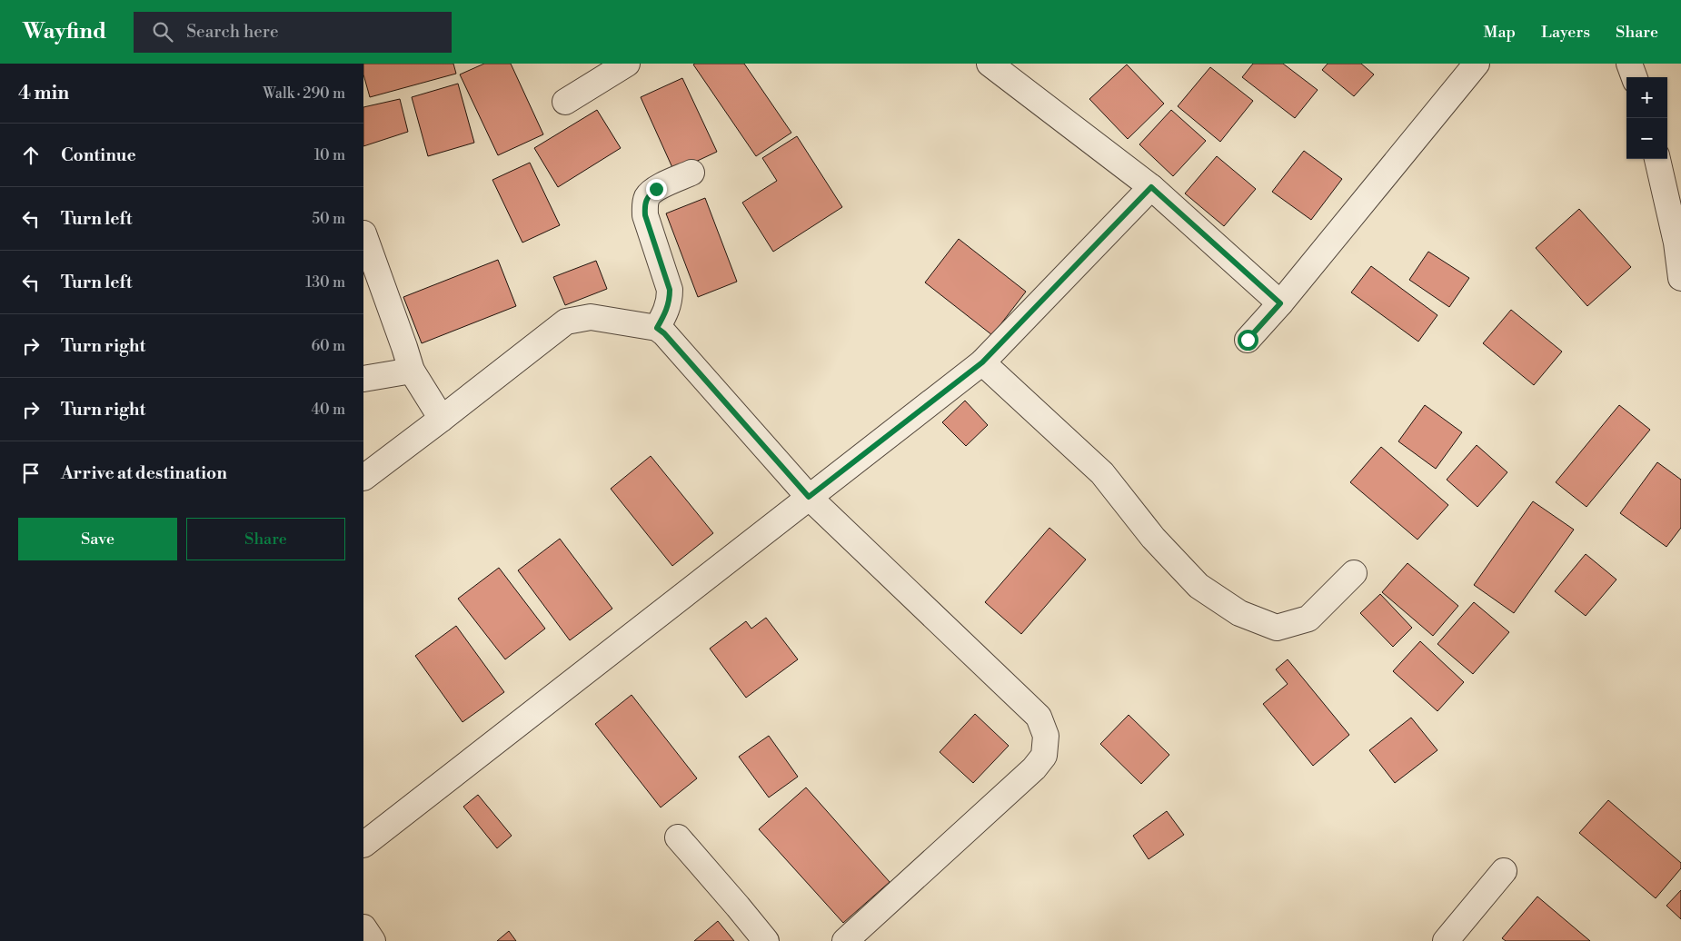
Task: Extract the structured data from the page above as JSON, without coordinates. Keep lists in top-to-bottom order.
{
  "page": {
    "header": "Wayfind",
    "search": "Search here",
    "nav": ["Map", "Layers", "Share"],
    "heading": ["4 min", "Walk · 290 m"],
    "map_buttons": ["+", "−"],
    "list": [
      ["Continue", "10 m"],
      ["Turn left", "50 m"],
      ["Turn left", "130 m"],
      ["Turn right", "60 m"],
      ["Turn right", "40 m"],
      "Arrive at destination"
    ],
    "buttons": ["Save", "Share"]
  }
}
